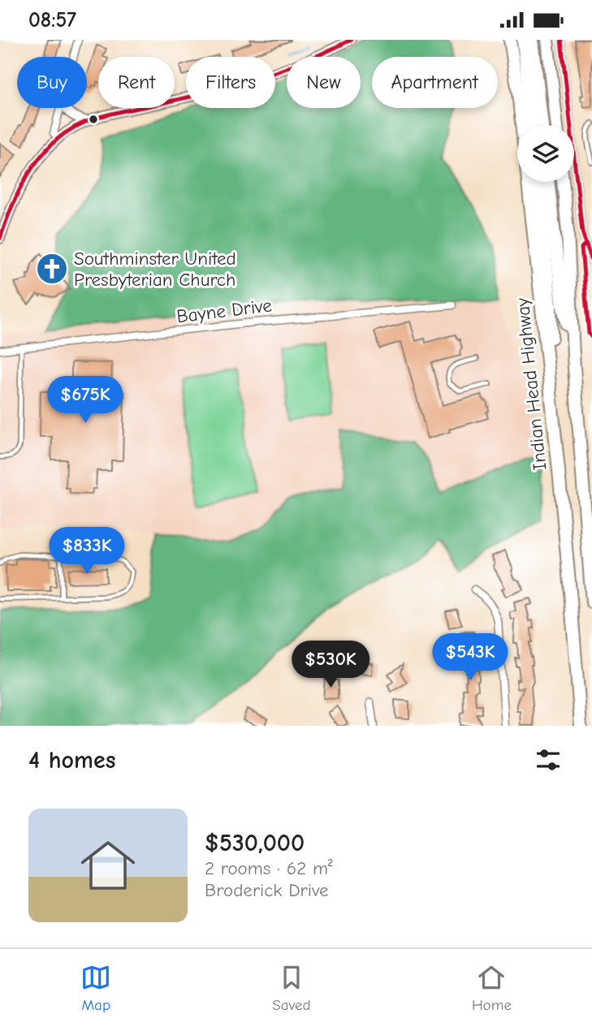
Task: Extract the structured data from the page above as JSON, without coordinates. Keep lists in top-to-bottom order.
{
  "streets": {
    "highway": ["Indian Head Highway"],
    "street": ["Bayne Drive"]
  },
  "places": {
    "church": ["Southminster United Presbyterian Church"]
  },
  "page": {
    "status": "08:57",
    "chip": [
      "Buy",
      "Rent",
      "Filters",
      "New",
      "Apartment"
    ],
    "price": [
      "$675K",
      "$833K",
      "$543K",
      "$530K"
    ],
    "heading": "4 homes",
    "list": [
      {
        "name": "$530,000",
        "note": "2 rooms · 62 m² · Broderick Drive"
      }
    ],
    "tabs": ["Map", "Saved", "Home"]
  }
}
